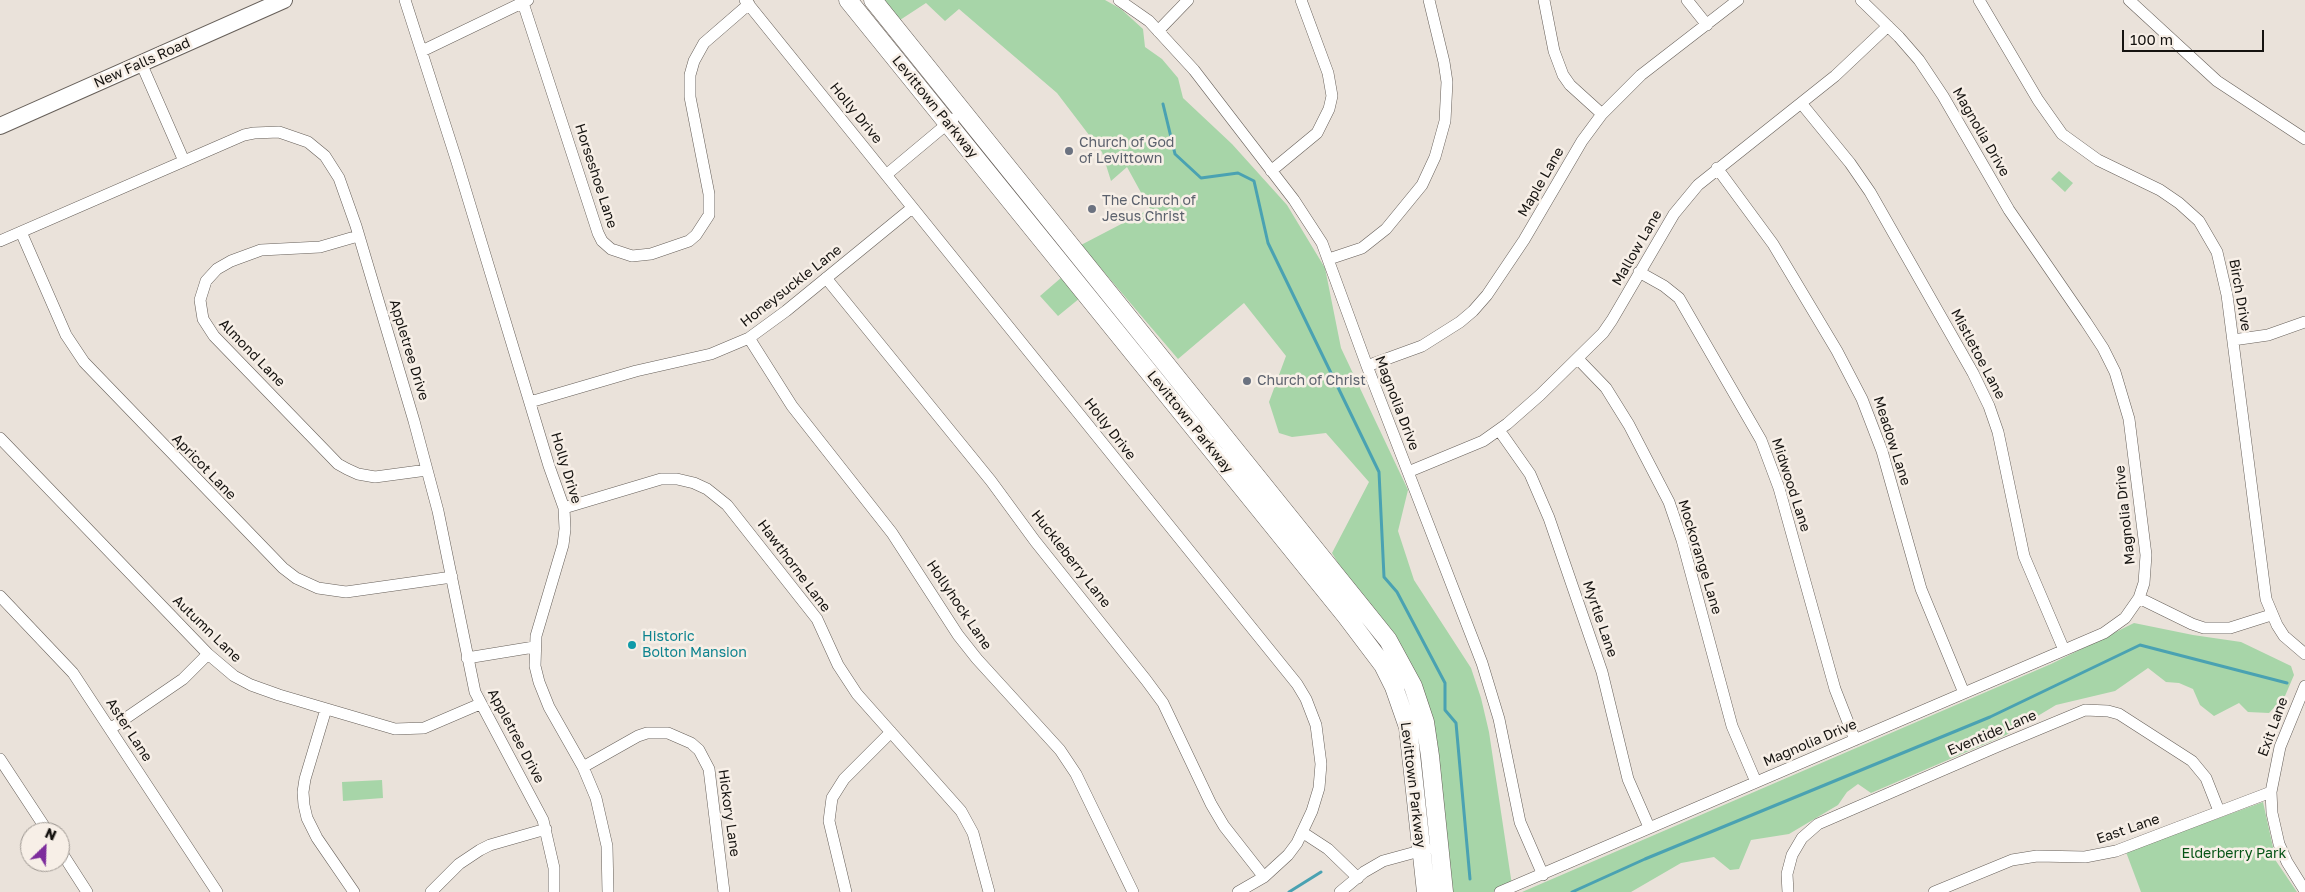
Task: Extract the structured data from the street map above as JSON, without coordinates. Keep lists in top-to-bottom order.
{
  "streets": {
    "main road": ["New Falls Road", "Levittown Parkway"],
    "street": [
      "Holly Drive",
      "Magnolia Drive",
      "Horseshoe Lane",
      "Maple Lane",
      "Mallow Lane",
      "Honeysuckle Lane",
      "Birch Drive",
      "Appletree Drive",
      "Almond Lane",
      "Mistletoe Lane",
      "Meadow Lane",
      "Apricot Lane",
      "Midwood Lane",
      "Mockorange Lane",
      "Huckleberry Lane",
      "Hawthorne Lane",
      "Hollyhock Lane",
      "Myrtle Lane",
      "Autumn Lane",
      "Exit Lane",
      "Aster Lane",
      "Eventide Lane",
      "Hickory Lane",
      "East Lane"
    ]
  },
  "crossings": [
    ["Holly Drive", "Horseshoe Lane"],
    ["Holly Drive", "Honeysuckle Lane"],
    ["Holly Drive", "Huckleberry Lane"],
    ["Holly Drive", "Hawthorne Lane"],
    ["Holly Drive", "Hickory Lane"],
    ["Magnolia Drive", "Maple Lane"],
    ["Magnolia Drive", "Mallow Lane"],
    ["Magnolia Drive", "Mistletoe Lane"],
    ["Magnolia Drive", "Meadow Lane"],
    ["Magnolia Drive", "Midwood Lane"],
    ["Magnolia Drive", "Mockorange Lane"],
    ["Magnolia Drive", "Myrtle Lane"],
    ["Mallow Lane", "Mistletoe Lane"],
    ["Mallow Lane", "Meadow Lane"],
    ["Mallow Lane", "Midwood Lane"],
    ["Mallow Lane", "Mockorange Lane"],
    ["Mallow Lane", "Myrtle Lane"],
    ["Honeysuckle Lane", "Huckleberry Lane"],
    ["Honeysuckle Lane", "Hollyhock Lane"],
    ["Appletree Drive", "Almond Lane"],
    ["Appletree Drive", "Apricot Lane"],
    ["Appletree Drive", "Autumn Lane"],
    ["Exit Lane", "East Lane"],
    ["Eventide Lane", "East Lane"]
  ],
  "parks": ["Elderberry Park"],
  "places": [
    "Church of God of Levittown",
    "The Church of Jesus Christ",
    "Church of Christ",
    "Historic Bolton Mansion"
  ],
  "scale_bar": "100 m",
  "north": "top right"
}
